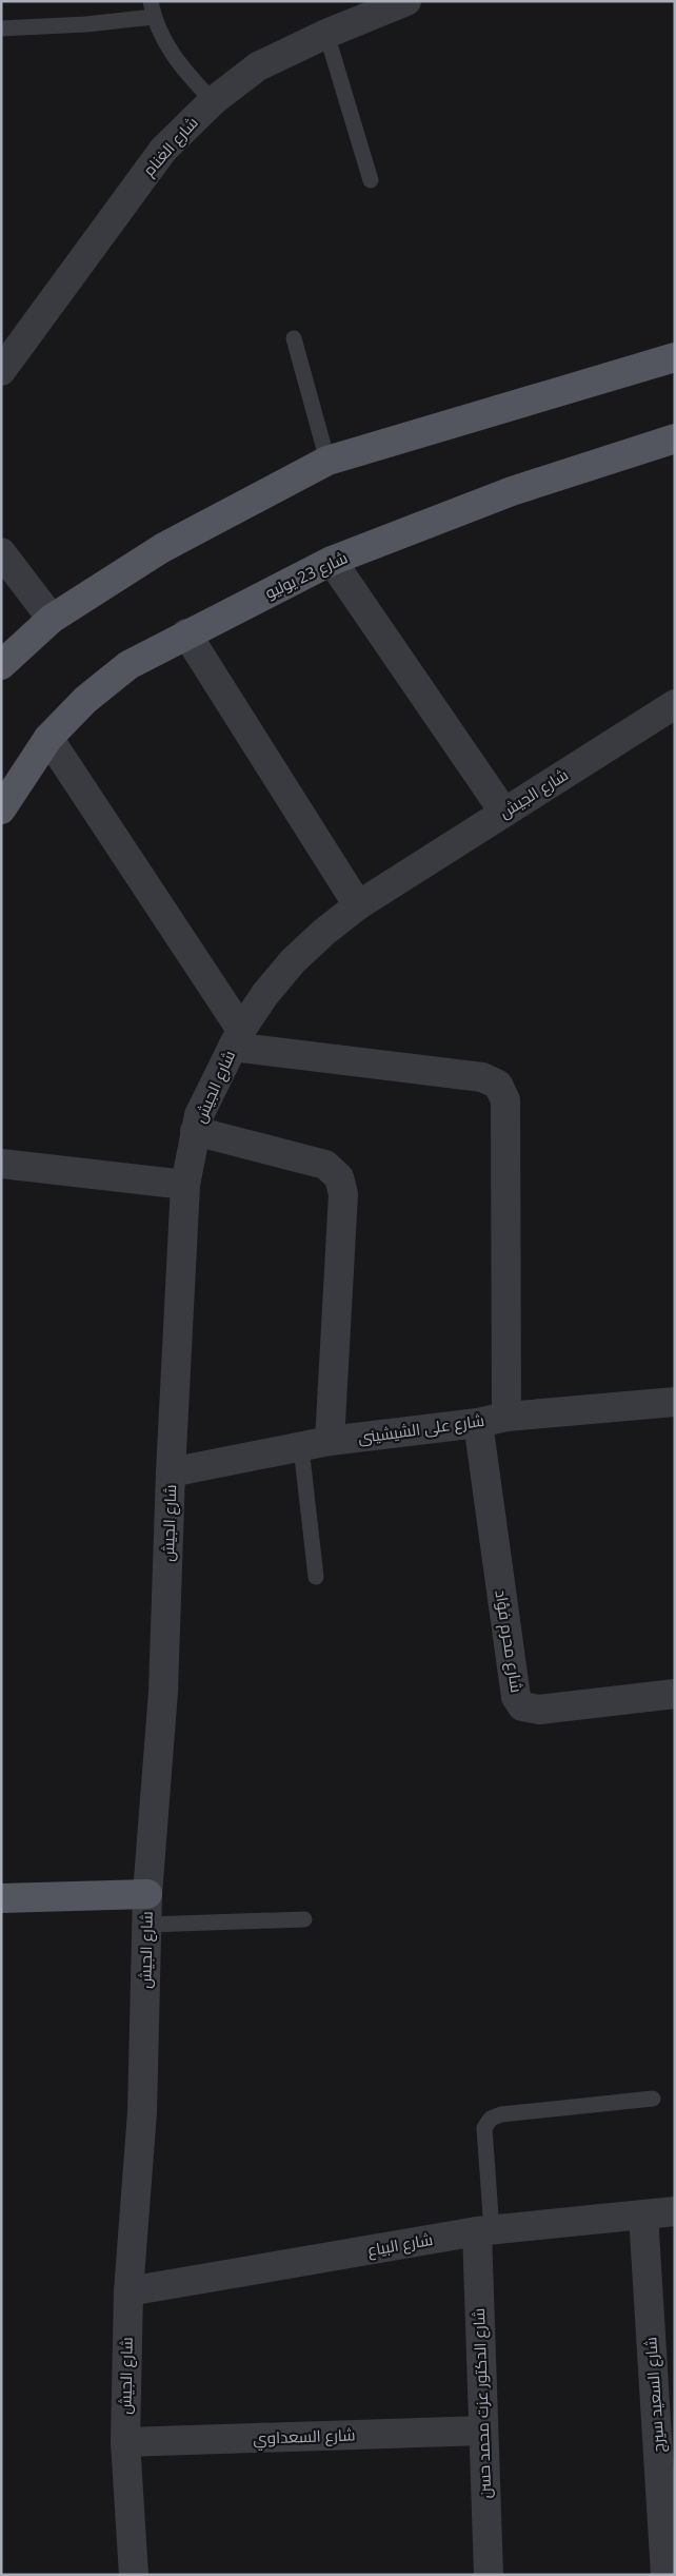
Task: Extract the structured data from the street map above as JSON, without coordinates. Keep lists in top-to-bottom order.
{
  "streets": {
    "main road": ["شارع 23 يوليو"],
    "street": [
      "شارع الغنام",
      "شارع الجيش",
      "شارع على الشيشينى",
      "شارع محرم فؤاد",
      "شارع البياع",
      "شارع السعيد سيرج",
      "شارع الدكتور عزت محمد حسن",
      "شارع السعداوي"
    ]
  },
  "crossings": [
    ["شارع الجيش", "شارع على الشيشينى"],
    ["شارع الجيش", "شارع البياع"],
    ["شارع الجيش", "شارع السعداوي"],
    ["شارع على الشيشينى", "شارع محرم فؤاد"],
    ["شارع البياع", "شارع السعيد سيرج"],
    ["شارع البياع", "شارع الدكتور عزت محمد حسن"],
    ["شارع الدكتور عزت محمد حسن", "شارع السعداوي"]
  ]
}
